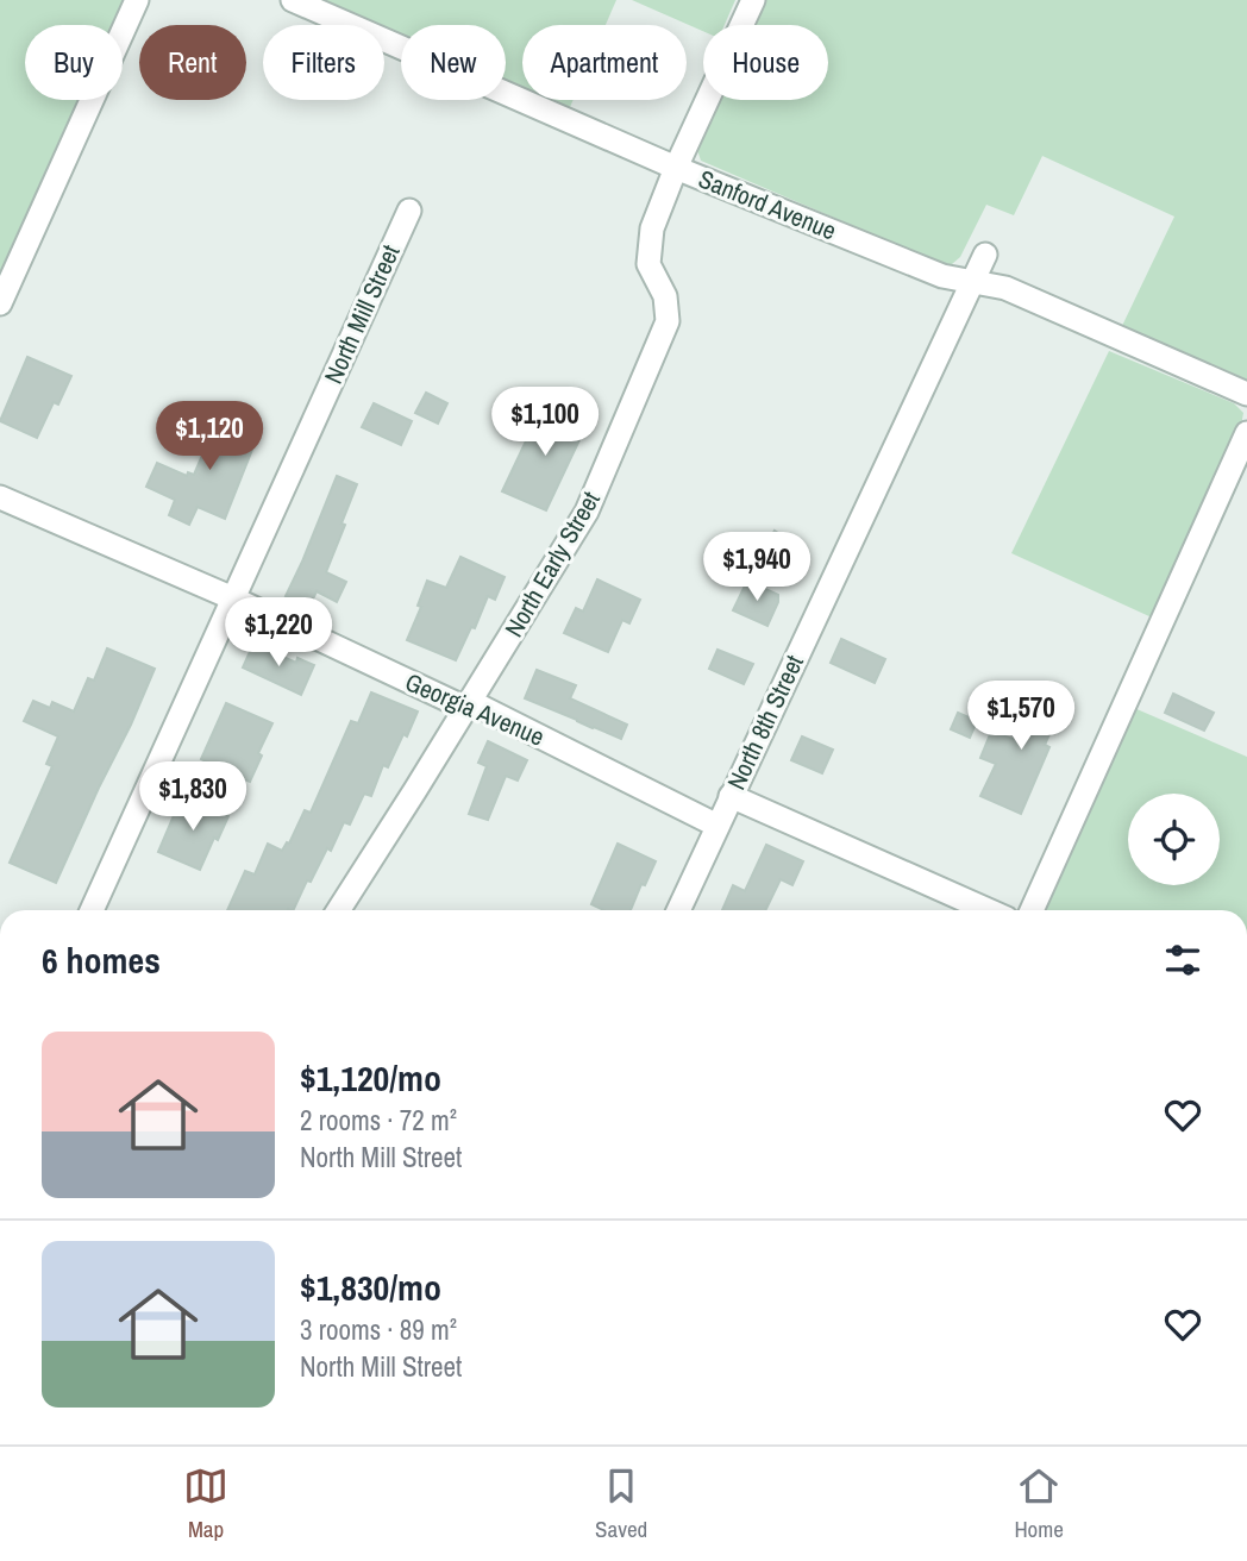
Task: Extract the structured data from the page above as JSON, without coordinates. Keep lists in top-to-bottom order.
{
  "streets": {
    "street": [
      "Sanford Avenue",
      "North Mill Street",
      "North Early Street",
      "Georgia Avenue",
      "North 8th Street"
    ]
  },
  "crossings": [
    ["Sanford Avenue", "North Early Street"],
    ["Sanford Avenue", "North 8th Street"],
    ["North Mill Street", "Georgia Avenue"],
    ["North Early Street", "Georgia Avenue"],
    ["Georgia Avenue", "North 8th Street"]
  ],
  "page": {
    "chip": [
      "Buy",
      "Rent",
      "Filters",
      "New",
      "Apartment",
      "House"
    ],
    "price": [
      "$1,100",
      "$1,120",
      "$1,940",
      "$1,220",
      "$1,570",
      "$1,830"
    ],
    "heading": "6 homes",
    "list": [
      {
        "name": "$1,120/mo",
        "note": "2 rooms · 72 m² · North Mill Street"
      },
      {
        "name": "$1,830/mo",
        "note": "3 rooms · 89 m² · North Mill Street"
      }
    ],
    "tabs": ["Map", "Saved", "Home"]
  }
}
